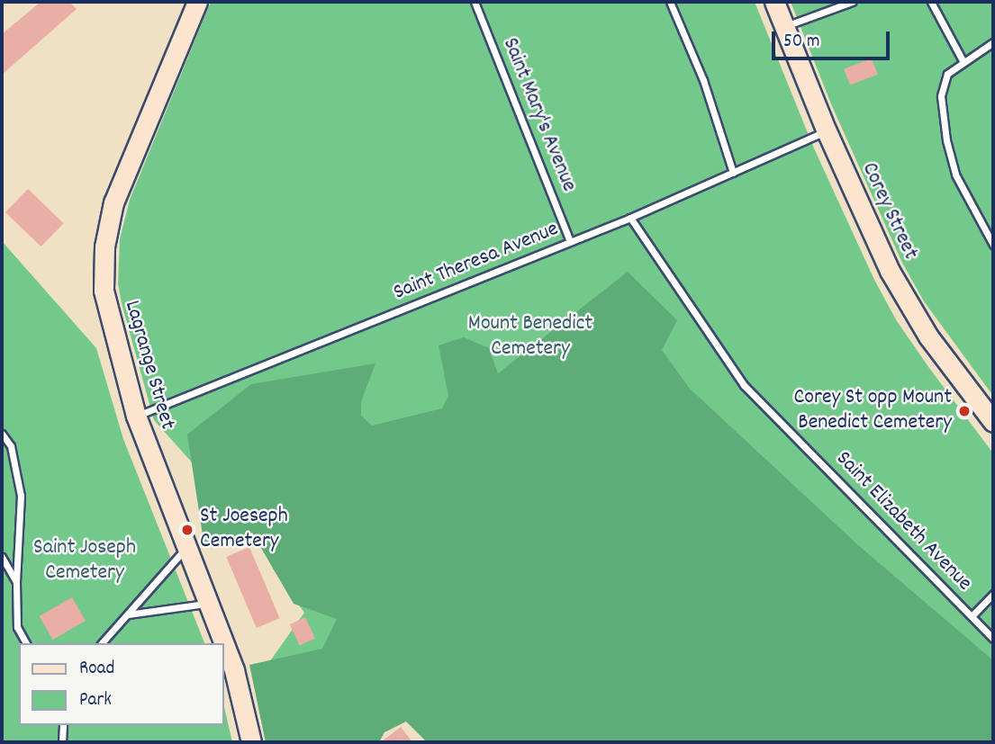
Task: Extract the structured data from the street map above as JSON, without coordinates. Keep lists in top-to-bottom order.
{
  "streets": {
    "main road": ["Corey Street", "Lagrange Street"],
    "lane": ["Saint Mary's Avenue", "Saint Theresa Avenue", "Saint Elizabeth Avenue"]
  },
  "crossings": [
    ["Saint Mary's Avenue", "Saint Theresa Avenue"],
    ["Corey Street", "Saint Theresa Avenue"],
    ["Saint Theresa Avenue", "Lagrange Street"],
    ["Saint Theresa Avenue", "Saint Elizabeth Avenue"]
  ],
  "parks": ["Mount Benedict Cemetery", "Saint Joseph Cemetery"],
  "places": ["Corey St opp Mount Benedict Cemetery", "St Joeseph Cemetery"],
  "legend": ["Road", "Park"],
  "scale_bar": "50 m"
}
